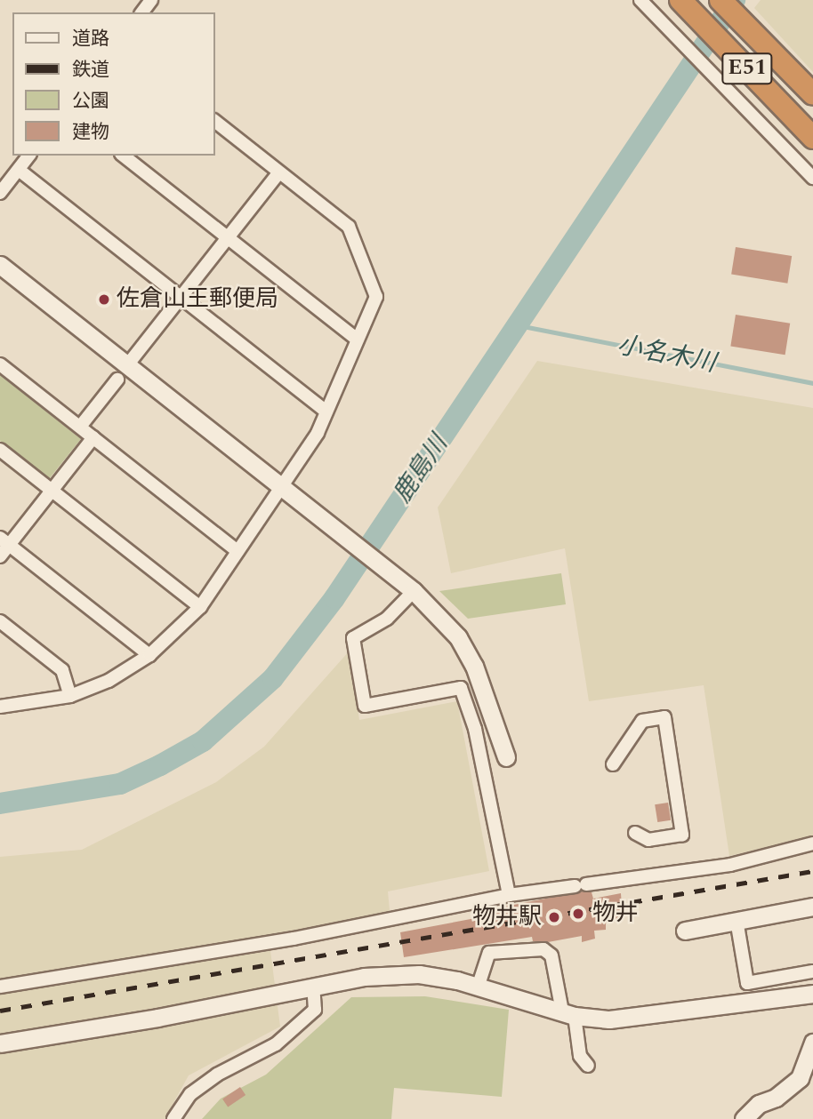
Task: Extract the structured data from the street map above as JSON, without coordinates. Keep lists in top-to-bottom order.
{
  "streets": {
    "highway": ["E51"]
  },
  "water": ["小名木川", "鹿島川"],
  "places": ["佐倉山王郵便局", "物井", "物井駅"],
  "legend": [
    "道路",
    "鉄道",
    "公園",
    "建物"
  ]
}
